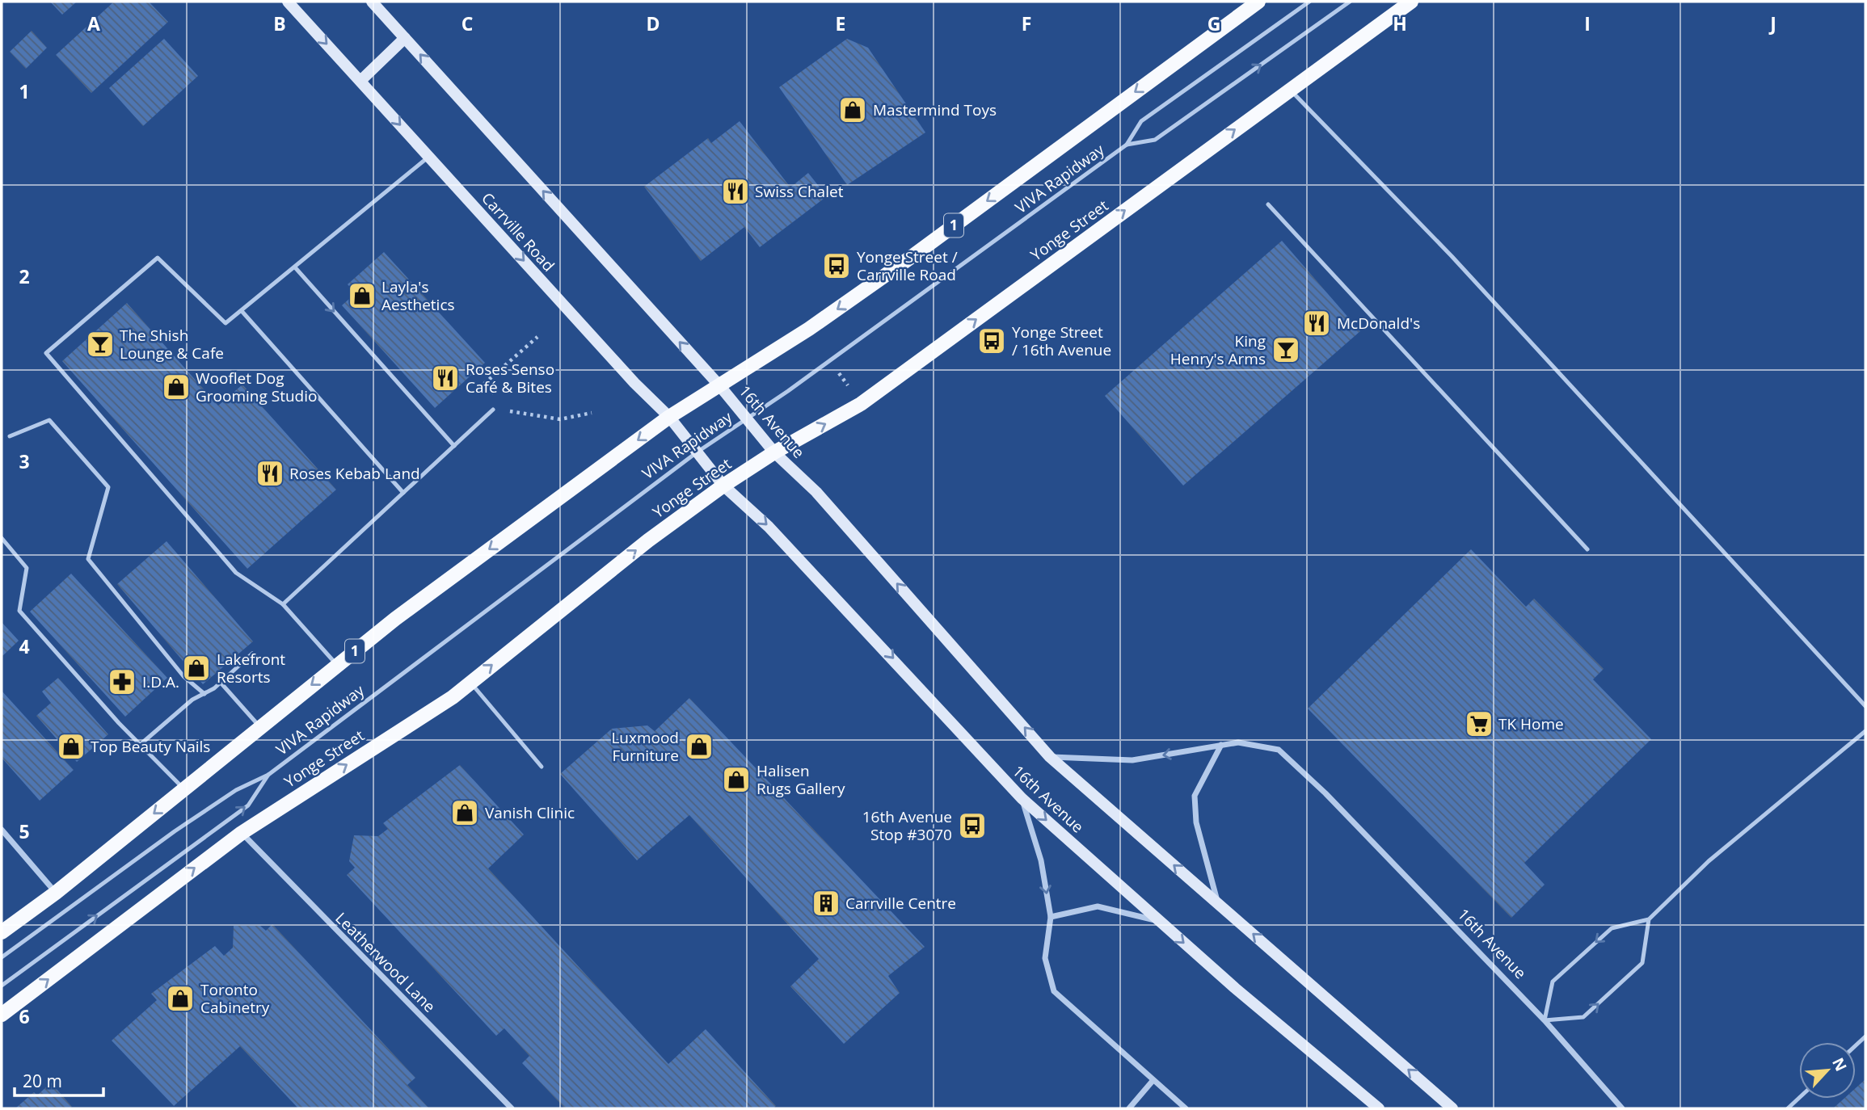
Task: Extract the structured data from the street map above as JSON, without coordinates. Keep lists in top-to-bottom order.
{
  "streets": {
    "main road": [
      "1",
      "Yonge Street",
      "Carrville Road",
      "16th Avenue"
    ],
    "street": ["Leatherwood Lane"],
    "lane": ["VIVA Rapidway"]
  },
  "crossings": [
    ["VIVA Rapidway", "Carrville Road"],
    ["VIVA Rapidway", "16th Avenue"],
    ["1", "Carrville Road"],
    ["1", "16th Avenue"],
    ["Yonge Street", "Carrville Road"],
    ["Yonge Street", "16th Avenue"],
    ["Yonge Street", "Leatherwood Lane"],
    ["Carrville Road", "16th Avenue"]
  ],
  "places": {
    "shop": [
      "Mastermind Toys",
      "Layla's Aesthetics",
      "Wooflet Dog Grooming Studio",
      "Lakefront Resorts",
      "Top Beauty Nails",
      "Luxmood Furniture",
      "Halisen Rugs Gallery",
      "Vanish Clinic",
      "Toronto Cabinetry"
    ],
    "restaurant": [
      "Swiss Chalet",
      "McDonald's",
      "Roses Senso Café & Bites",
      "Roses Kebab Land"
    ],
    "bus stop": ["Yonge Street / Carrville Road", "Yonge Street / 16th Avenue", "16th Avenue Stop #3070"],
    "bar": ["The Shish Lounge & Cafe", "King Henry's Arms"],
    "pharmacy": ["I.D.A."],
    "supermarket": ["TK Home"],
    "building": ["Carrville Centre"]
  },
  "scale_bar": "20 m",
  "north": "top right",
  "grid": {
    "columns": [
      "A",
      "B",
      "C",
      "D",
      "E",
      "F",
      "G",
      "H",
      "I",
      "J"
    ],
    "rows": [
      "1",
      "2",
      "3",
      "4",
      "5",
      "6"
    ]
  }
}
